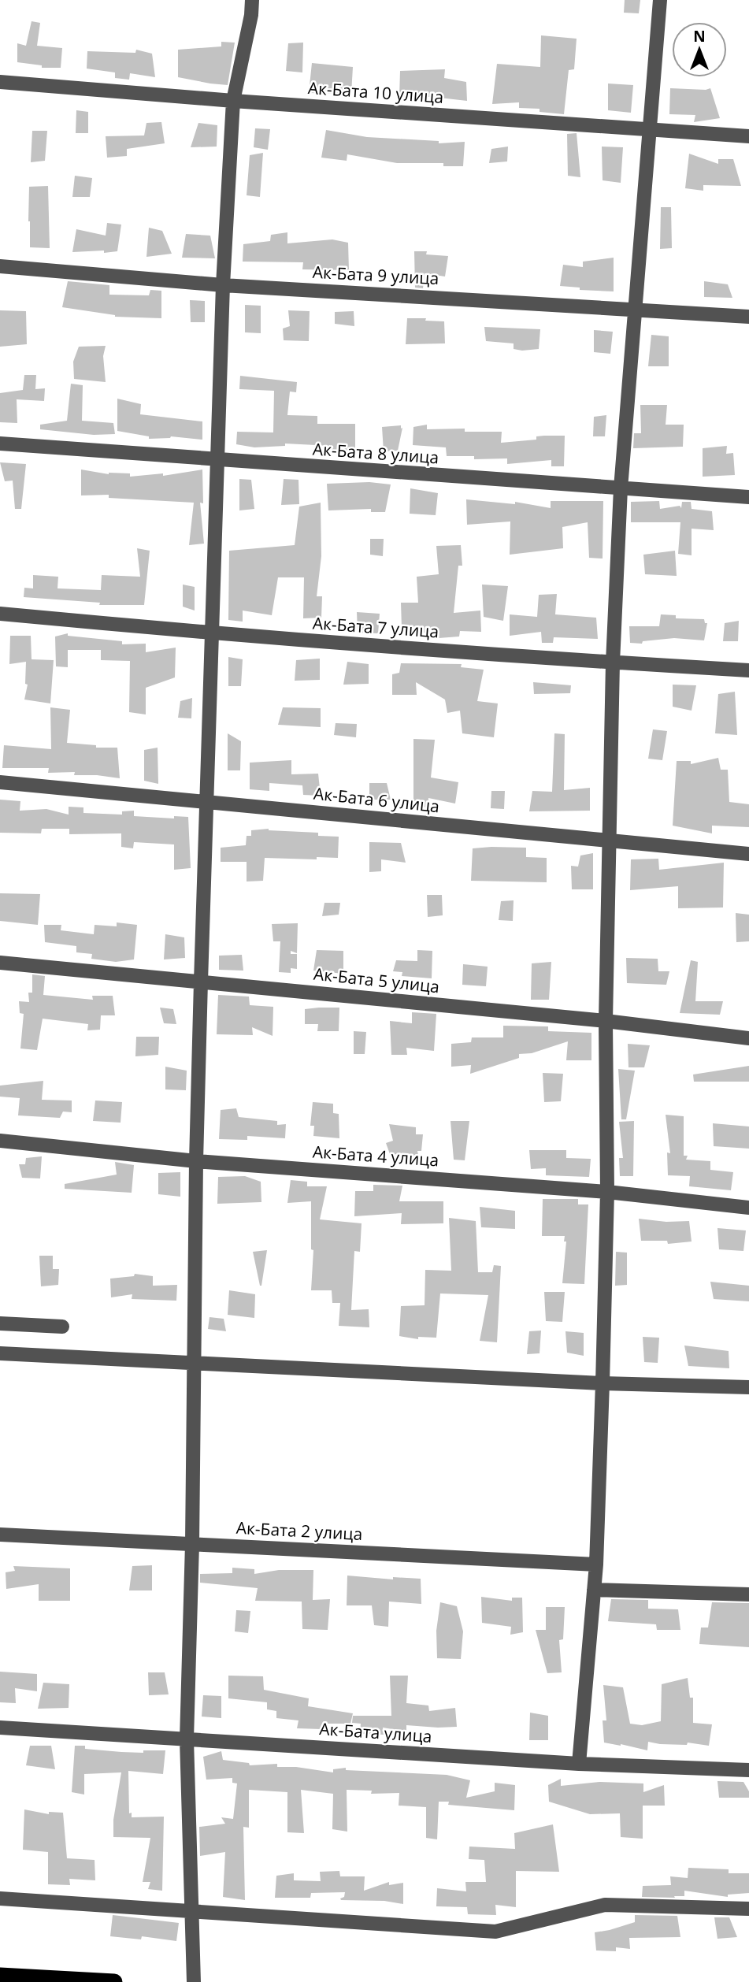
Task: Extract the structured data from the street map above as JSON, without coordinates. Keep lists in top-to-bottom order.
{
  "streets": {
    "street": [
      "Ак-Бата 10 улица",
      "Ак-Бата 9 улица",
      "Ак-Бата 8 улица",
      "Ак-Бата 7 улица",
      "Ак-Бата 6 улица",
      "Ак-Бата 5 улица",
      "Ак-Бата 4 улица",
      "Ак-Бата 2 улица",
      "Ак-Бата улица"
    ]
  },
  "north": "top"
}
